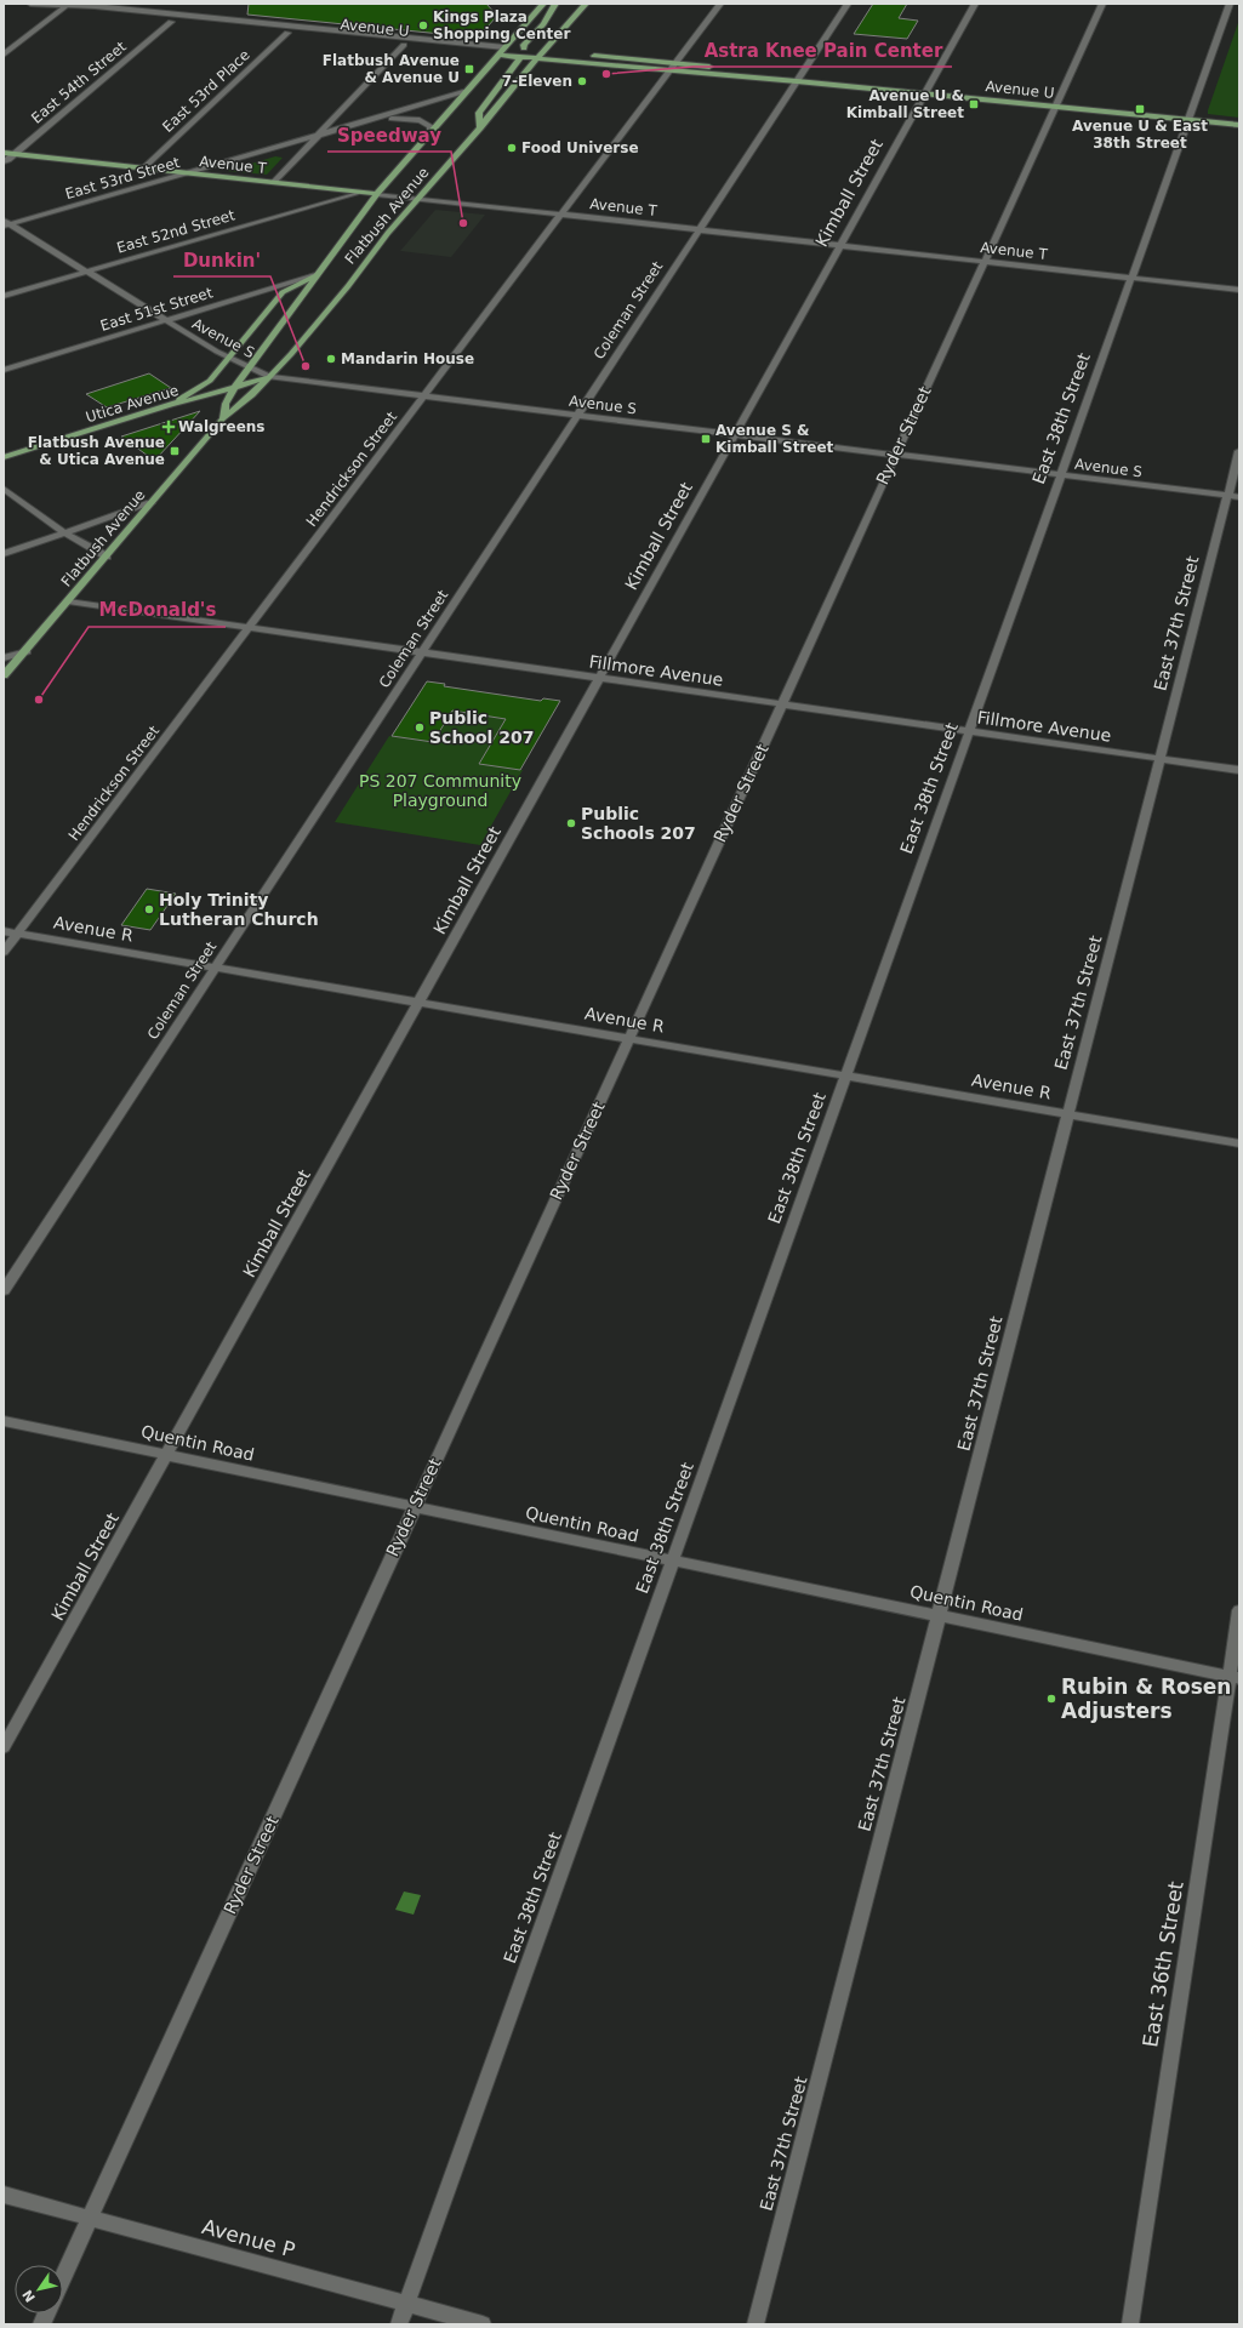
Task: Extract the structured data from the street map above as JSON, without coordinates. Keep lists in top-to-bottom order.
{
  "streets": {
    "main road": [
      "Avenue U",
      "Avenue T",
      "Flatbush Avenue",
      "Utica Avenue"
    ],
    "street": [
      "East 54th Street",
      "East 53rd Place",
      "East 53rd Street",
      "Kimball Street",
      "East 52nd Street",
      "East 51st Street",
      "Coleman Street",
      "Avenue S",
      "East 38th Street",
      "Ryder Street",
      "Hendrickson Street",
      "East 37th Street",
      "Fillmore Avenue",
      "Avenue R",
      "Quentin Road",
      "East 36th Street",
      "Avenue P"
    ]
  },
  "crossings": [
    ["Avenue U", "East 54th Street"],
    ["Avenue U", "East 53rd Place"],
    ["Avenue U", "Kimball Street"],
    ["Avenue U", "Flatbush Avenue"],
    ["Avenue U", "Coleman Street"],
    ["Avenue U", "East 38th Street"],
    ["Avenue U", "Ryder Street"],
    ["Avenue U", "Hendrickson Street"],
    ["East 54th Street", "Avenue T"],
    ["East 53rd Place", "Avenue T"],
    ["Avenue T", "East 53rd Street"],
    ["Avenue T", "Kimball Street"],
    ["Avenue T", "Flatbush Avenue"],
    ["Avenue T", "East 52nd Street"],
    ["Avenue T", "Coleman Street"],
    ["Avenue T", "East 38th Street"],
    ["Avenue T", "Ryder Street"],
    ["Avenue T", "Hendrickson Street"],
    ["East 53rd Street", "Flatbush Avenue"],
    ["East 53rd Street", "Avenue S"],
    ["Kimball Street", "Avenue S"],
    ["Kimball Street", "Fillmore Avenue"],
    ["Kimball Street", "Avenue R"],
    ["Kimball Street", "Quentin Road"],
    ["Flatbush Avenue", "East 51st Street"],
    ["Flatbush Avenue", "Avenue S"],
    ["Flatbush Avenue", "Utica Avenue"],
    ["Flatbush Avenue", "Fillmore Avenue"],
    ["East 52nd Street", "Avenue S"],
    ["East 51st Street", "Avenue S"],
    ["Coleman Street", "Avenue S"],
    ["Coleman Street", "Fillmore Avenue"],
    ["Coleman Street", "Avenue R"],
    ["Avenue S", "Utica Avenue"],
    ["Avenue S", "East 38th Street"],
    ["Avenue S", "Ryder Street"],
    ["Avenue S", "Hendrickson Street"],
    ["Avenue S", "East 37th Street"],
    ["East 38th Street", "Fillmore Avenue"],
    ["East 38th Street", "Avenue R"],
    ["East 38th Street", "Quentin Road"],
    ["East 38th Street", "Avenue P"],
    ["Ryder Street", "Fillmore Avenue"],
    ["Ryder Street", "Avenue R"],
    ["Ryder Street", "Quentin Road"],
    ["Ryder Street", "Avenue P"],
    ["Hendrickson Street", "Fillmore Avenue"],
    ["Hendrickson Street", "Avenue R"],
    ["East 37th Street", "Fillmore Avenue"],
    ["East 37th Street", "Avenue R"],
    ["East 37th Street", "Quentin Road"],
    ["Quentin Road", "East 36th Street"]
  ],
  "parks": ["PS 207 Community Playground"],
  "places": {
    "other": [
      "Kings Plaza Shopping Center",
      "Astra Knee Pain Center",
      "7-Eleven",
      "Food Universe",
      "Speedway",
      "Mandarin House",
      "Dunkin'",
      "McDonald's",
      "Public School 207",
      "Public Schools 207",
      "Holy Trinity Lutheran Church",
      "Rubin & Rosen Adjusters"
    ],
    "transit": [
      "Flatbush Avenue & Avenue U",
      "Avenue U & Kimball Street",
      "Avenue U & East 38th Street",
      "Avenue S & Kimball Street",
      "Flatbush Avenue & Utica Avenue"
    ],
    "health": ["Walgreens"]
  },
  "north": "bottom left"
}
